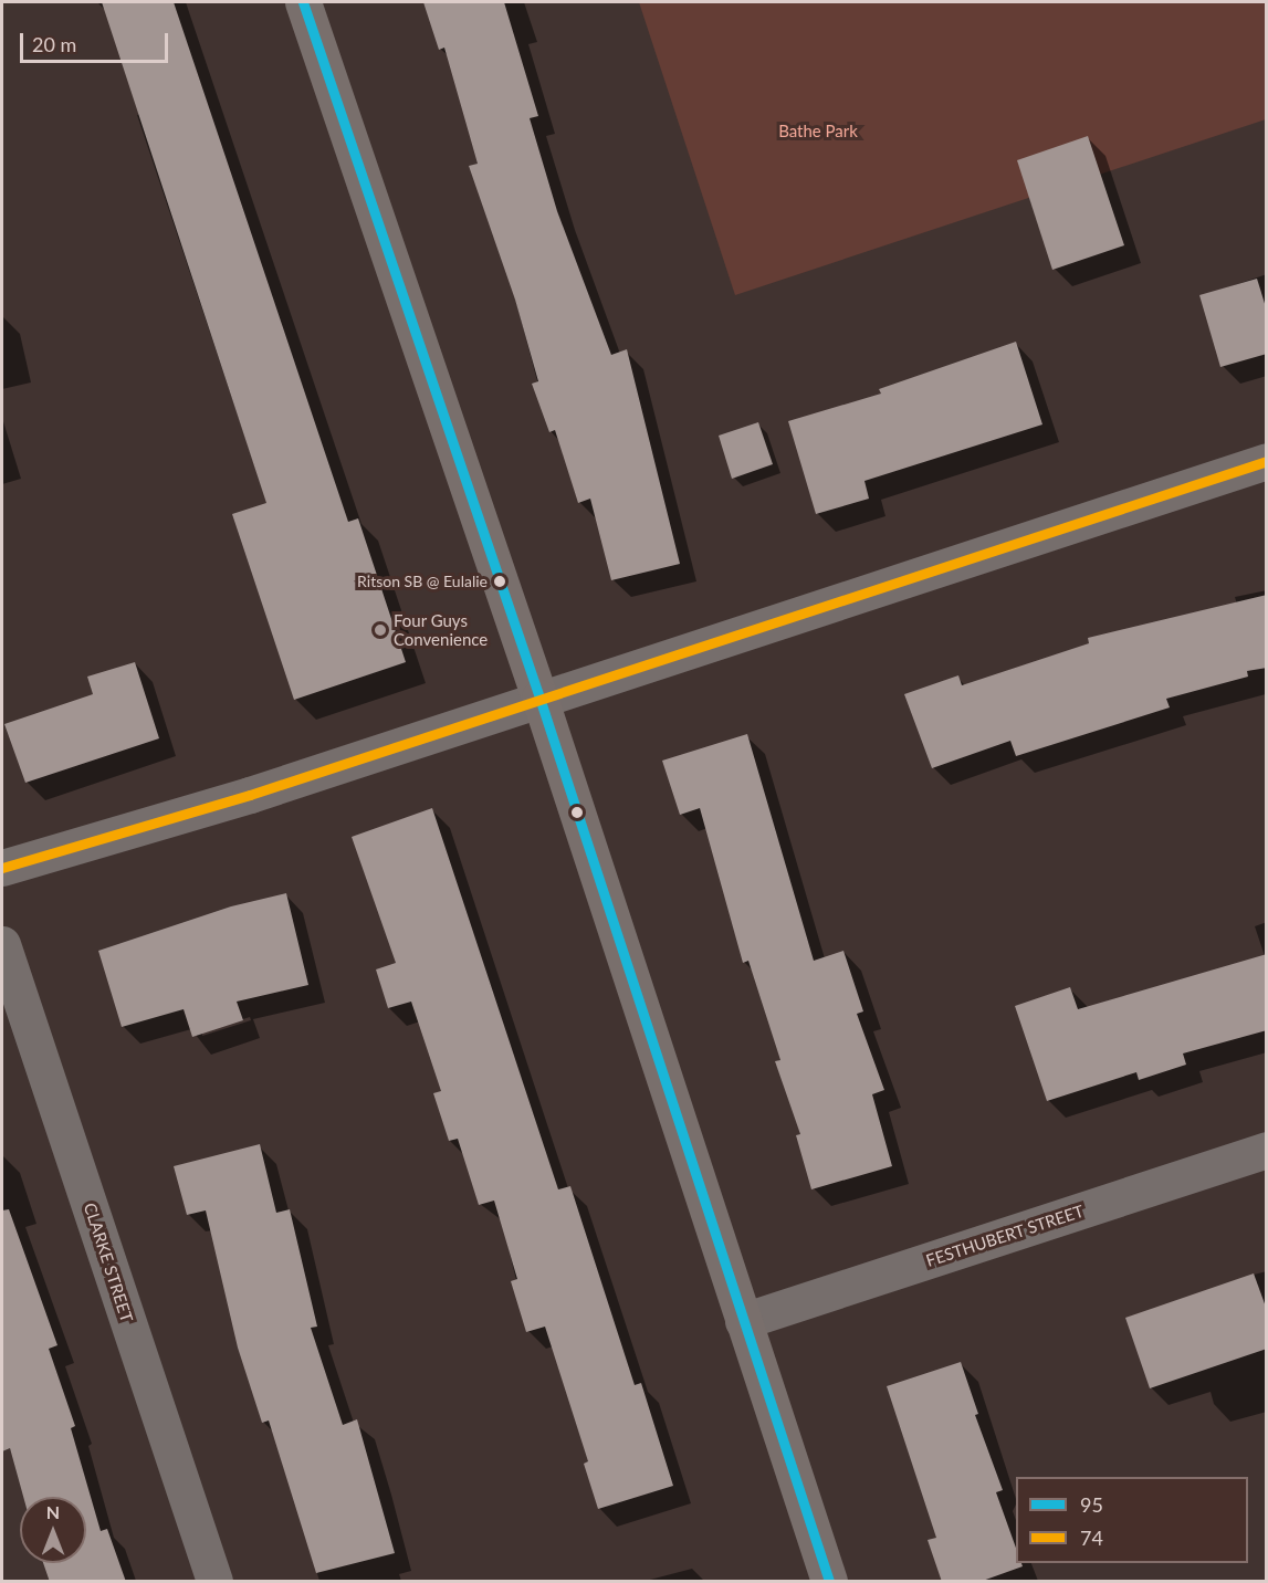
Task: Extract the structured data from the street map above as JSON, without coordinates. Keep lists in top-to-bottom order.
{
  "streets": {
    "street": ["FESTHUBERT STREET", "CLARKE STREET"]
  },
  "parks": ["Bathe Park"],
  "places": ["Ritson SB @ Eulalie", "Four Guys Convenience"],
  "lines": ["transit line 95", "transit line 74"],
  "legend": ["95", "74"],
  "scale_bar": "20 m",
  "north": "top"
}
